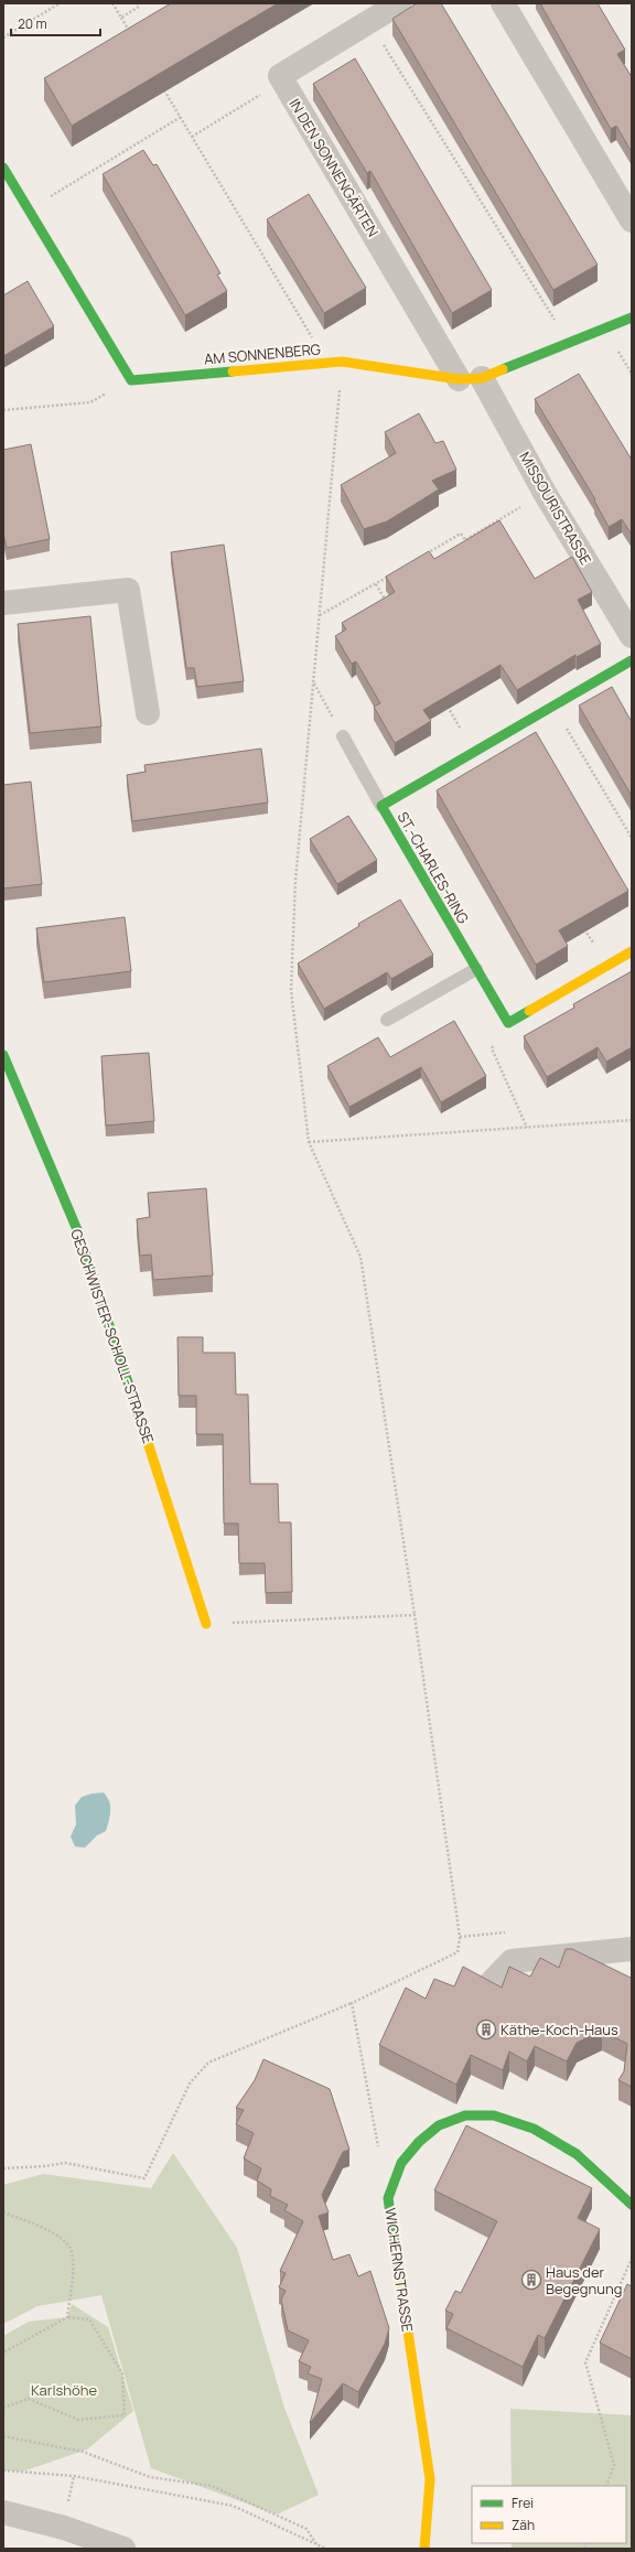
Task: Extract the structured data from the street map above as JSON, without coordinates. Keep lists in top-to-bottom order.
{
  "streets": {
    "street": [
      "IN DEN SONNENGÄRTEN",
      "AM SONNENBERG",
      "MISSOURISTRASSE",
      "ST.-CHARLES-RING",
      "GESCHWISTER-SCHOLL-STRASSE",
      "WICHERNSTRASSE"
    ]
  },
  "crossings": [
    ["IN DEN SONNENGÄRTEN", "AM SONNENBERG"],
    ["IN DEN SONNENGÄRTEN", "MISSOURISTRASSE"],
    ["AM SONNENBERG", "MISSOURISTRASSE"]
  ],
  "parks": ["Karlshöhe"],
  "places": {
    "building": ["Käthe-Koch-Haus", "Haus der Begegnung"]
  },
  "legend": ["Frei", "Zäh"],
  "scale_bar": "20 m"
}
